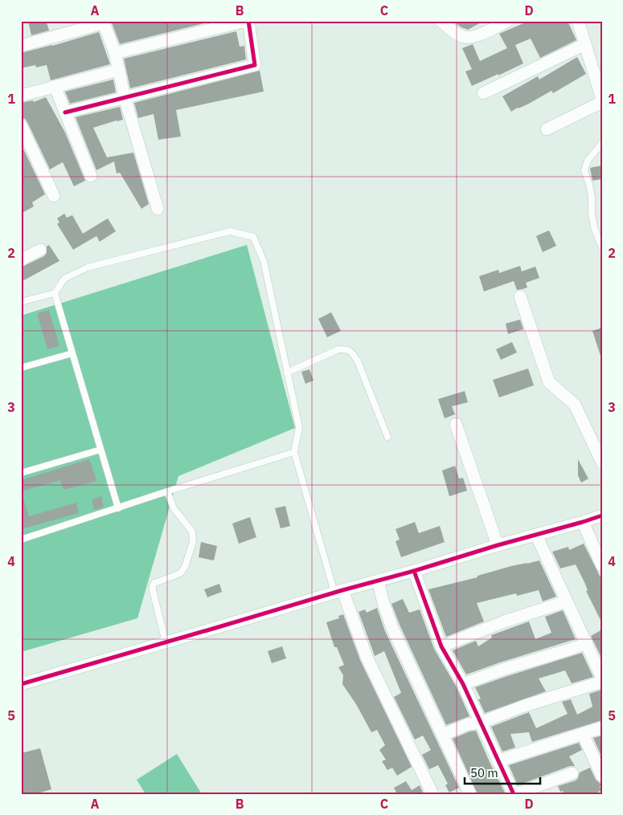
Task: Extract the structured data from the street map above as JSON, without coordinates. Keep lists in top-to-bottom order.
{
  "scale_bar": "50 m",
  "grid": {
    "columns": [
      "A",
      "B",
      "C",
      "D"
    ],
    "rows": [
      "1",
      "2",
      "3",
      "4",
      "5"
    ]
  }
}
